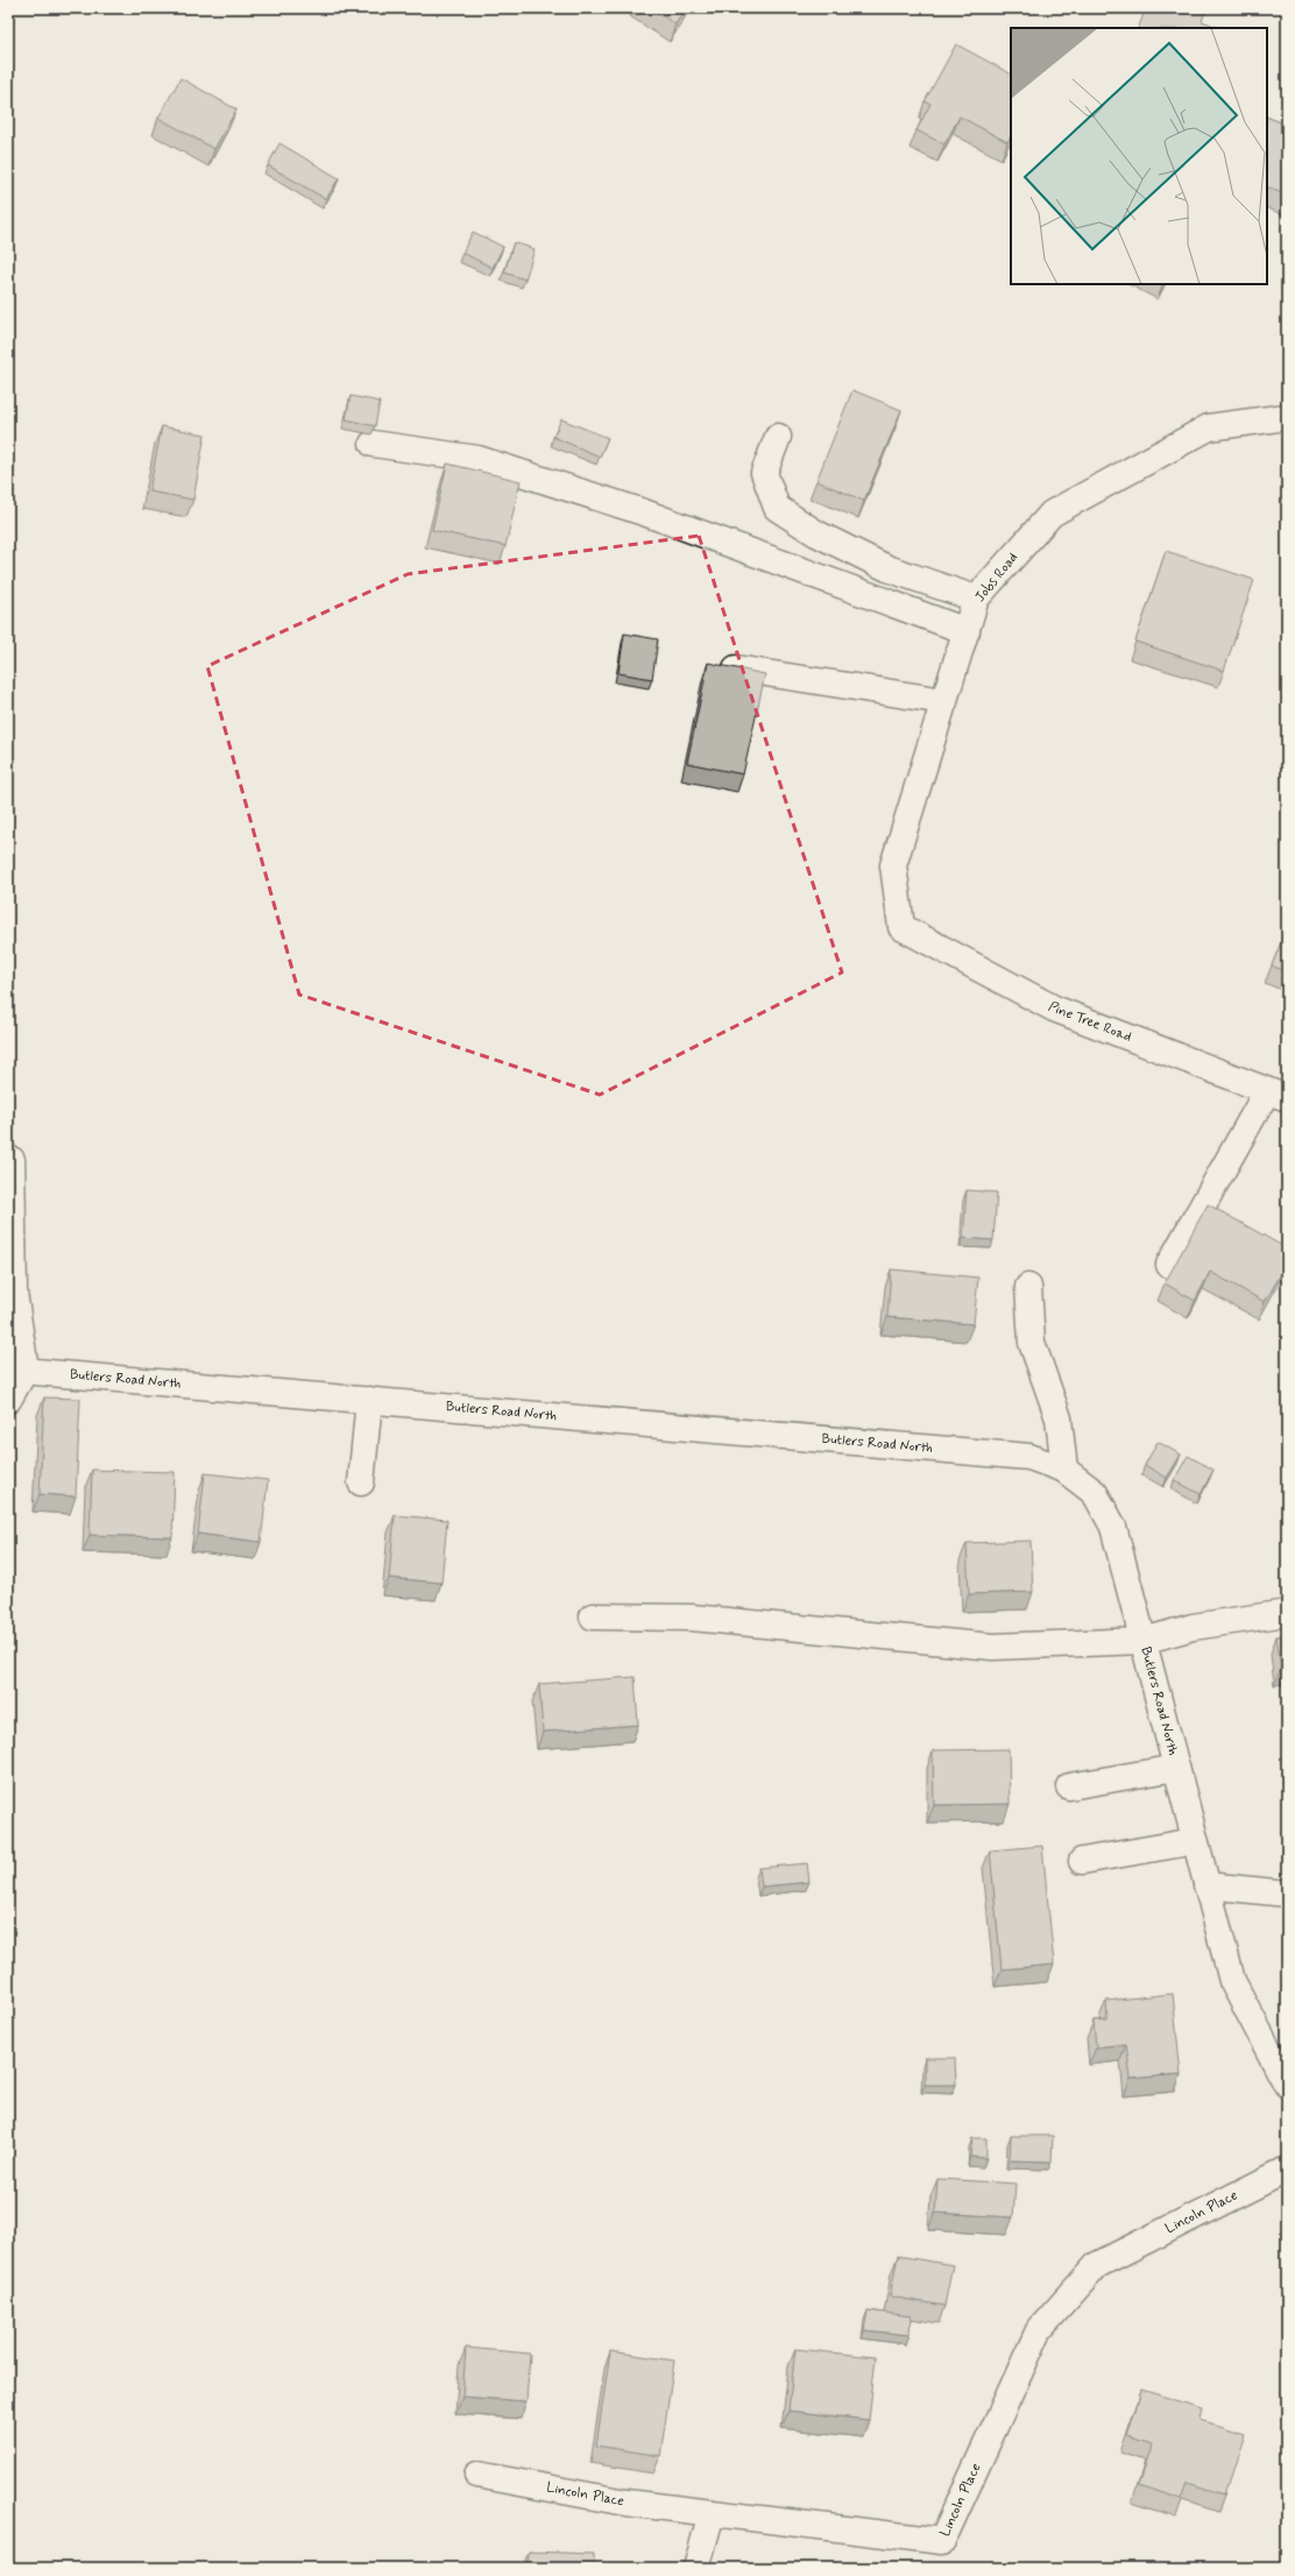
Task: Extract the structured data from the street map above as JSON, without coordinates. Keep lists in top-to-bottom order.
{
  "streets": {
    "street": [
      "Jobs Road",
      "Pine Tree Road",
      "Butlers Road North",
      "Lincoln Place"
    ]
  },
  "crossings": [
    ["Jobs Road", "Pine Tree Road"]
  ]
}
